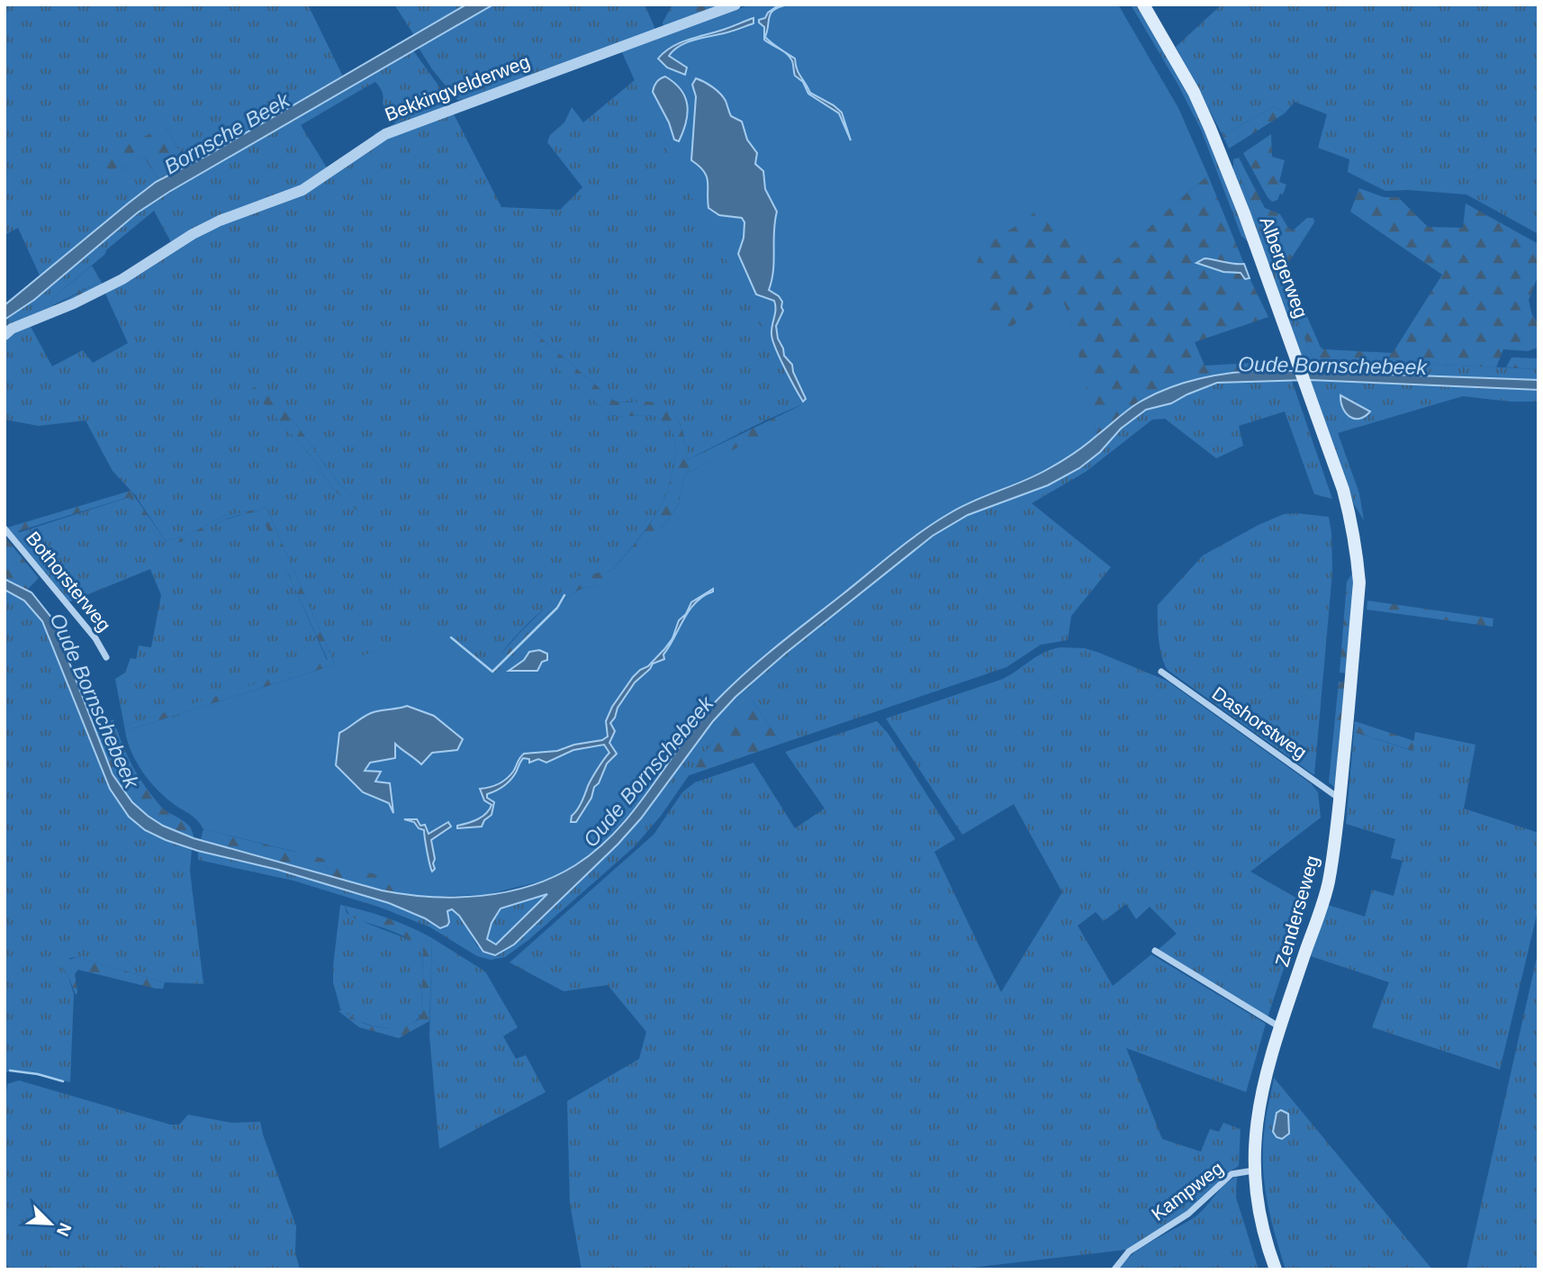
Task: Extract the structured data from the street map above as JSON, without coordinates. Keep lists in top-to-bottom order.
{
  "streets": {
    "main road": ["Albergerweg", "Zenderseweg"],
    "street": [
      "Bekkingvelderweg",
      "Bothorsterweg",
      "Dashorstweg",
      "Kampweg"
    ]
  },
  "crossings": [
    ["Albergerweg", "Zenderseweg"],
    ["Dashorstweg", "Zenderseweg"],
    ["Zenderseweg", "Kampweg"]
  ],
  "water": ["Bornsche Beek", "Oude Bornschebeek"],
  "north": "bottom right"
}
